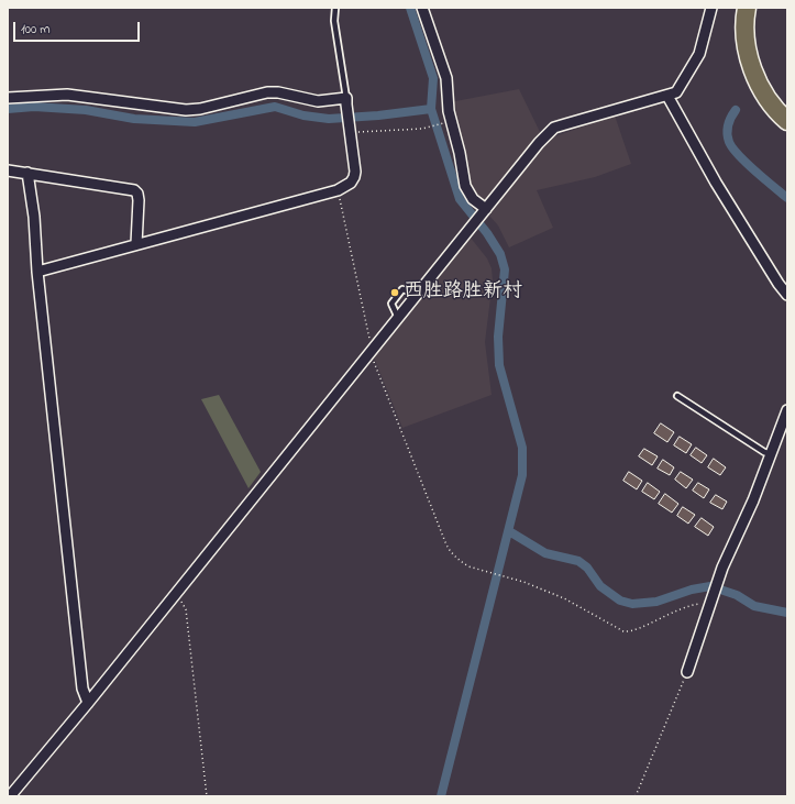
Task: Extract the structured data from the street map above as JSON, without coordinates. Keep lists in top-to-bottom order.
{
  "places": ["西胜路胜新村"],
  "scale_bar": "100 m"
}
